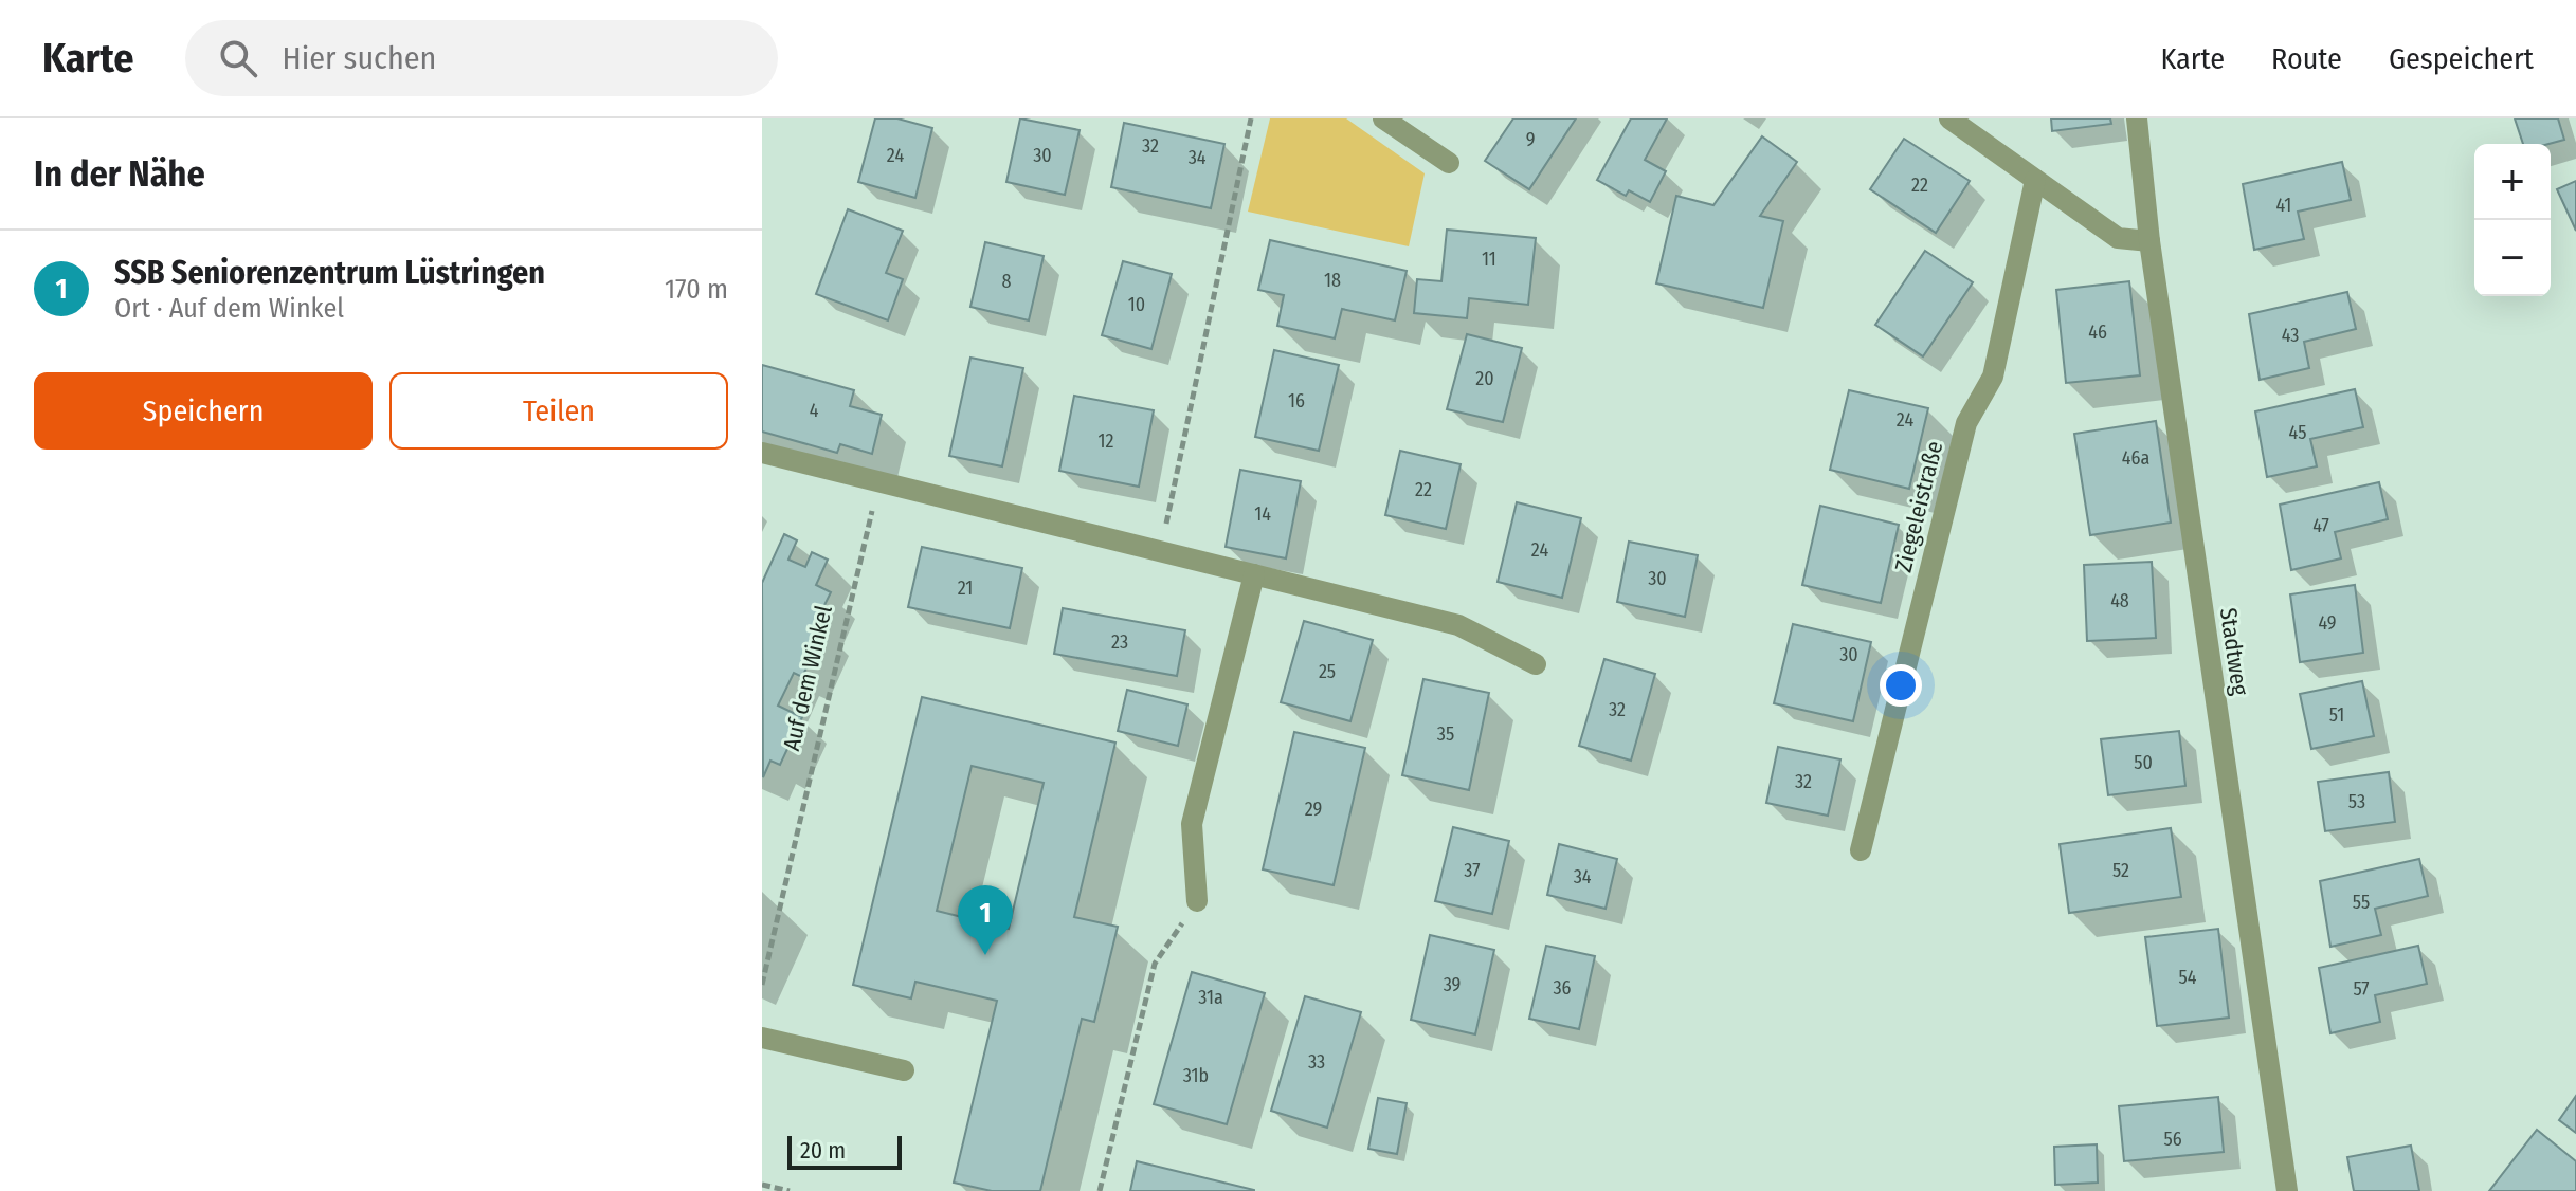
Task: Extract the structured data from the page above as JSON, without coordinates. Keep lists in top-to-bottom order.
{
  "streets": {
    "street": ["Ziegeleistraße", "Stadtweg"],
    "path": ["Auf dem Winkel"]
  },
  "house_numbers": [
    "9",
    "32",
    "24",
    "30",
    "34",
    "22",
    "41",
    "11",
    "18",
    "8",
    "10",
    "46",
    "43",
    "20",
    "16",
    "4",
    "24",
    "45",
    "12",
    "46a",
    "22",
    "14",
    "47",
    "24",
    "30",
    "21",
    "48",
    "49",
    "23",
    "30",
    "25",
    "32",
    "51",
    "35",
    "50",
    "32",
    "53",
    "29",
    "37",
    "52",
    "34",
    "55",
    "54",
    "39",
    "36",
    "57",
    "31a",
    "33",
    "31b",
    "56"
  ],
  "scale_bar": "20 m",
  "page": {
    "header": "Karte",
    "search": "Hier suchen",
    "nav": ["Karte", "Route", "Gespeichert"],
    "heading": "In der Nähe",
    "map_buttons": ["+", "−"],
    "list": [
      {
        "mark": "1",
        "name": "SSB Seniorenzentrum Lüstringen",
        "note": "Ort · Auf dem Winkel",
        "value": "170 m"
      }
    ],
    "buttons": ["Speichern", "Teilen"],
    "pins": "1",
    "scale": "20 m"
  }
}
